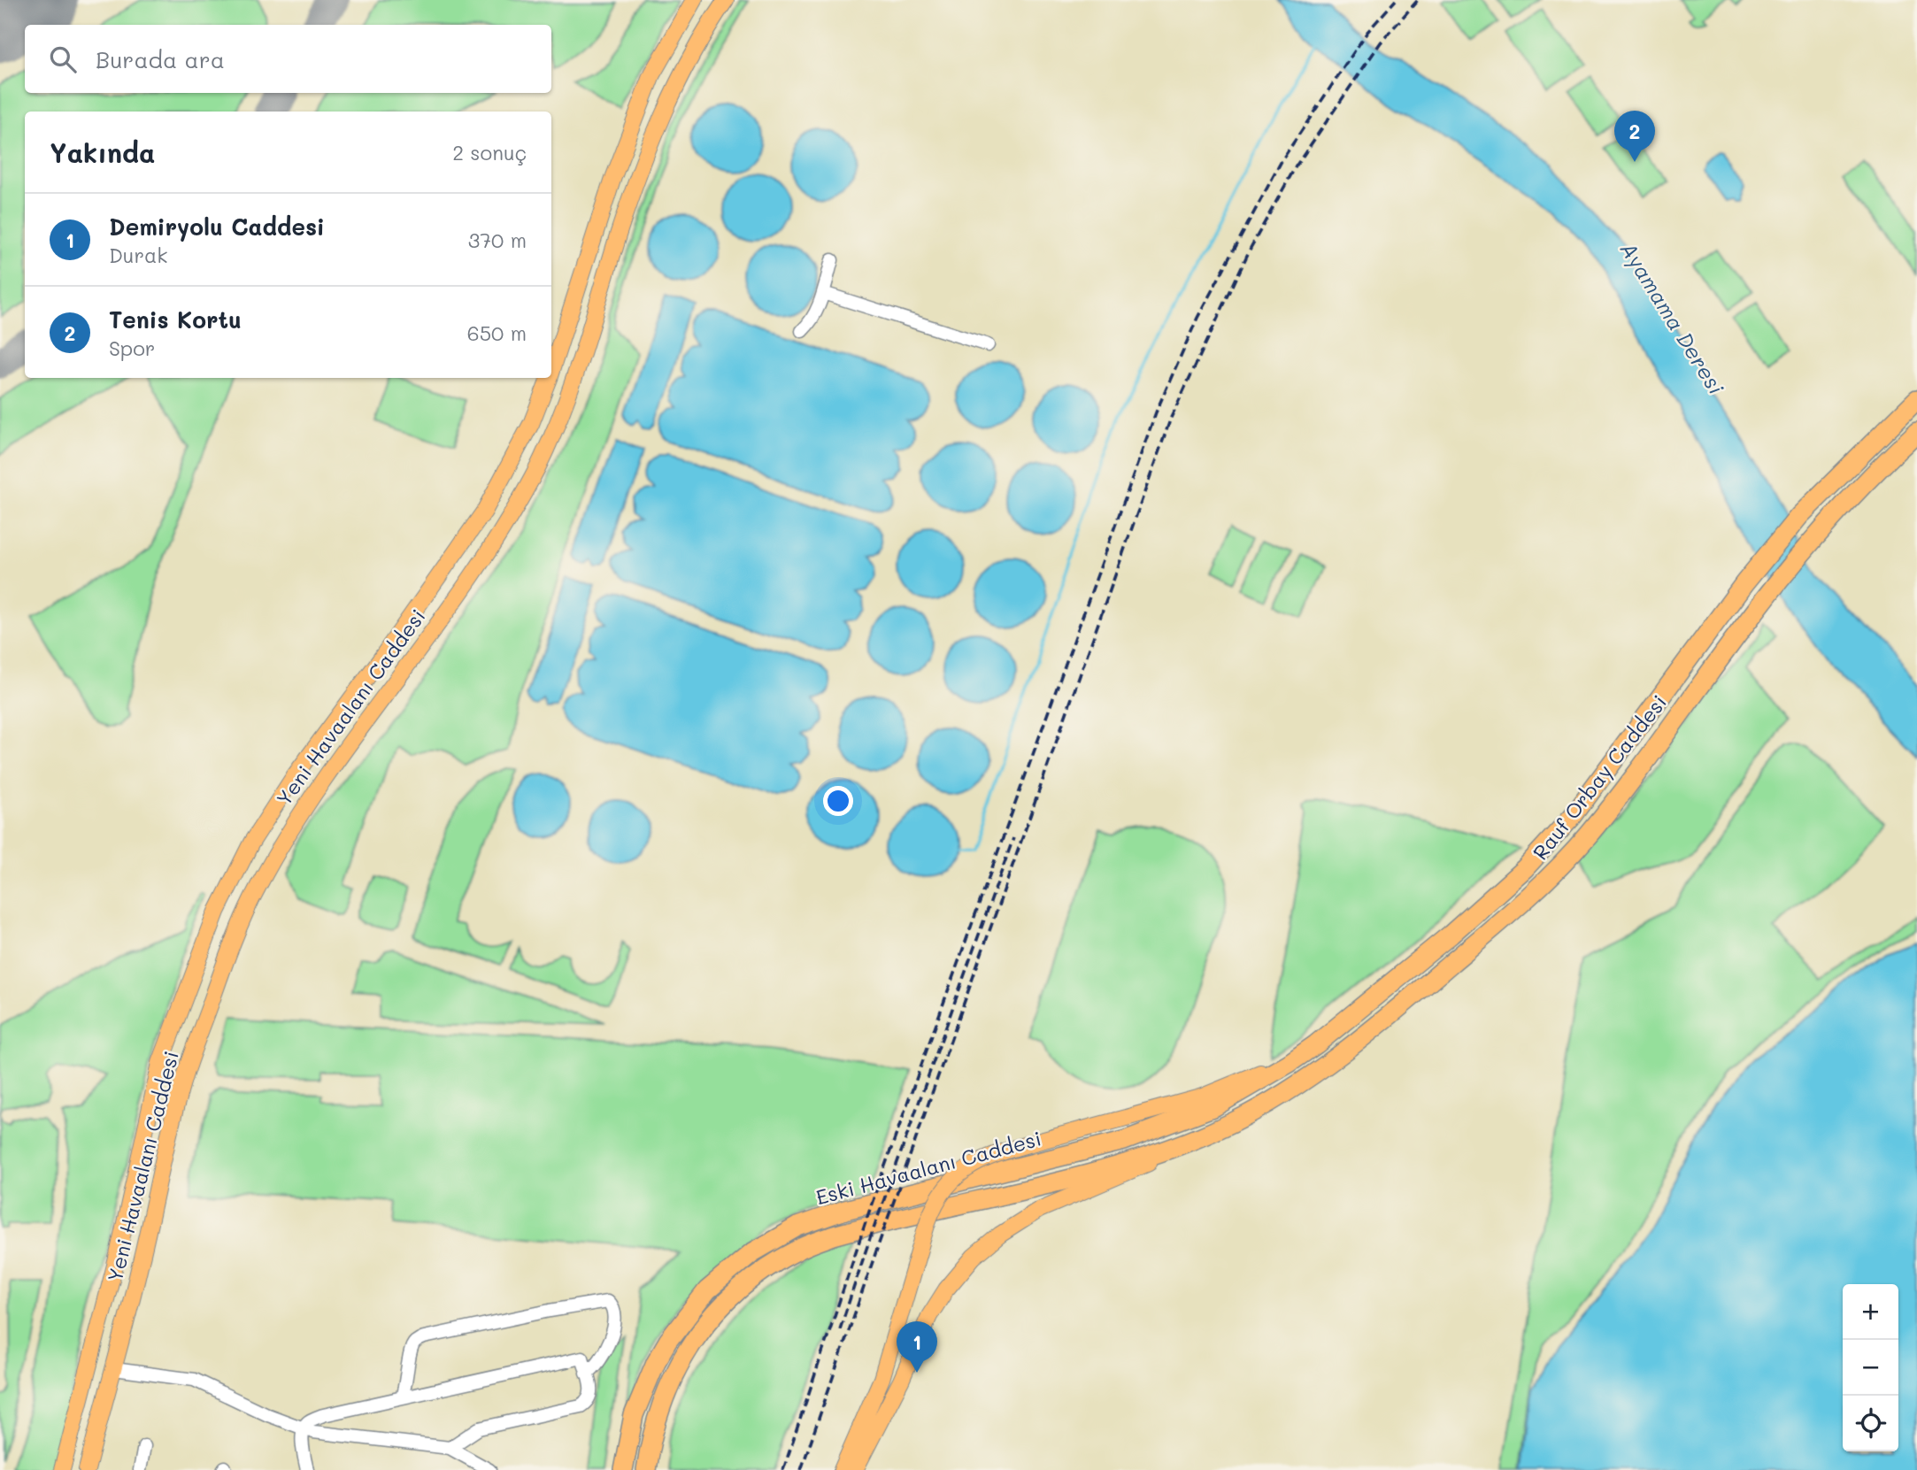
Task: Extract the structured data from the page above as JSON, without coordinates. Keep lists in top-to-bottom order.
{
  "streets": {
    "highway": ["Rauf Orbay Caddesi", "Eski Havaalanı Caddesi"],
    "main road": ["Yeni Havaalanı Caddesi"]
  },
  "crossings": [
    ["Rauf Orbay Caddesi", "Eski Havaalanı Caddesi"]
  ],
  "water": ["Ayamama Deresi"],
  "page": {
    "search": "Burada ara",
    "pins": ["2", "1"],
    "heading": ["Yakında", "2 sonuç"],
    "list": [
      {
        "mark": "1",
        "name": "Demiryolu Caddesi",
        "note": "Durak",
        "value": "370 m"
      },
      {
        "mark": "2",
        "name": "Tenis Kortu",
        "note": "Spor",
        "value": "650 m"
      }
    ],
    "map_buttons": ["+", "−"]
  }
}
